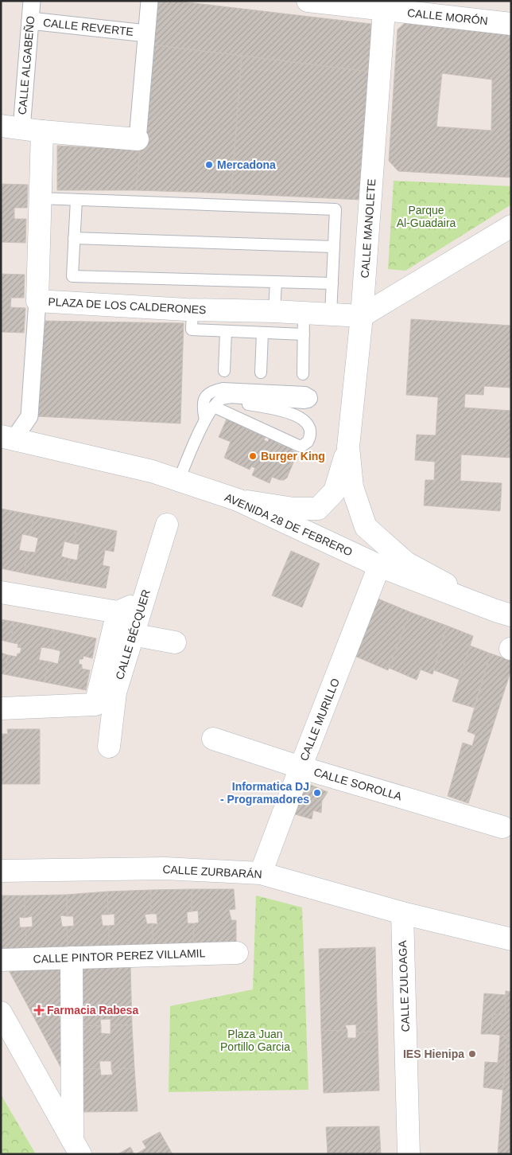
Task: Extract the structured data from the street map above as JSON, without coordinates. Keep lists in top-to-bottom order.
{
  "streets": {
    "street": [
      "CALLE MORÓN",
      "CALLE REVERTE",
      "CALLE ALGABEÑO",
      "CALLE MANOLETE",
      "PLAZA DE LOS CALDERONES",
      "AVENIDA 28 DE FEBRERO",
      "CALLE BÉCQUER",
      "CALLE MURILLO",
      "CALLE SOROLLA",
      "CALLE ZURBARÁN",
      "CALLE PINTOR PEREZ VILLAMIL",
      "CALLE ZULOAGA"
    ]
  },
  "crossings": [
    ["CALLE MORÓN", "CALLE MANOLETE"],
    ["CALLE REVERTE", "CALLE ALGABEÑO"],
    ["CALLE ALGABEÑO", "PLAZA DE LOS CALDERONES"],
    ["CALLE MANOLETE", "PLAZA DE LOS CALDERONES"],
    ["AVENIDA 28 DE FEBRERO", "CALLE MURILLO"],
    ["CALLE MURILLO", "CALLE SOROLLA"],
    ["CALLE MURILLO", "CALLE ZURBARÁN"],
    ["CALLE ZURBARÁN", "CALLE ZULOAGA"]
  ],
  "parks": ["Parque Al-Guadaira", "Plaza Juan Portillo Garcia"],
  "places": {
    "other": [
      "Mercadona",
      "Burger King",
      "Informatica DJ - Programadores",
      "IES Hienipa"
    ],
    "health": ["Farmacia Rabesa"]
  }
}
